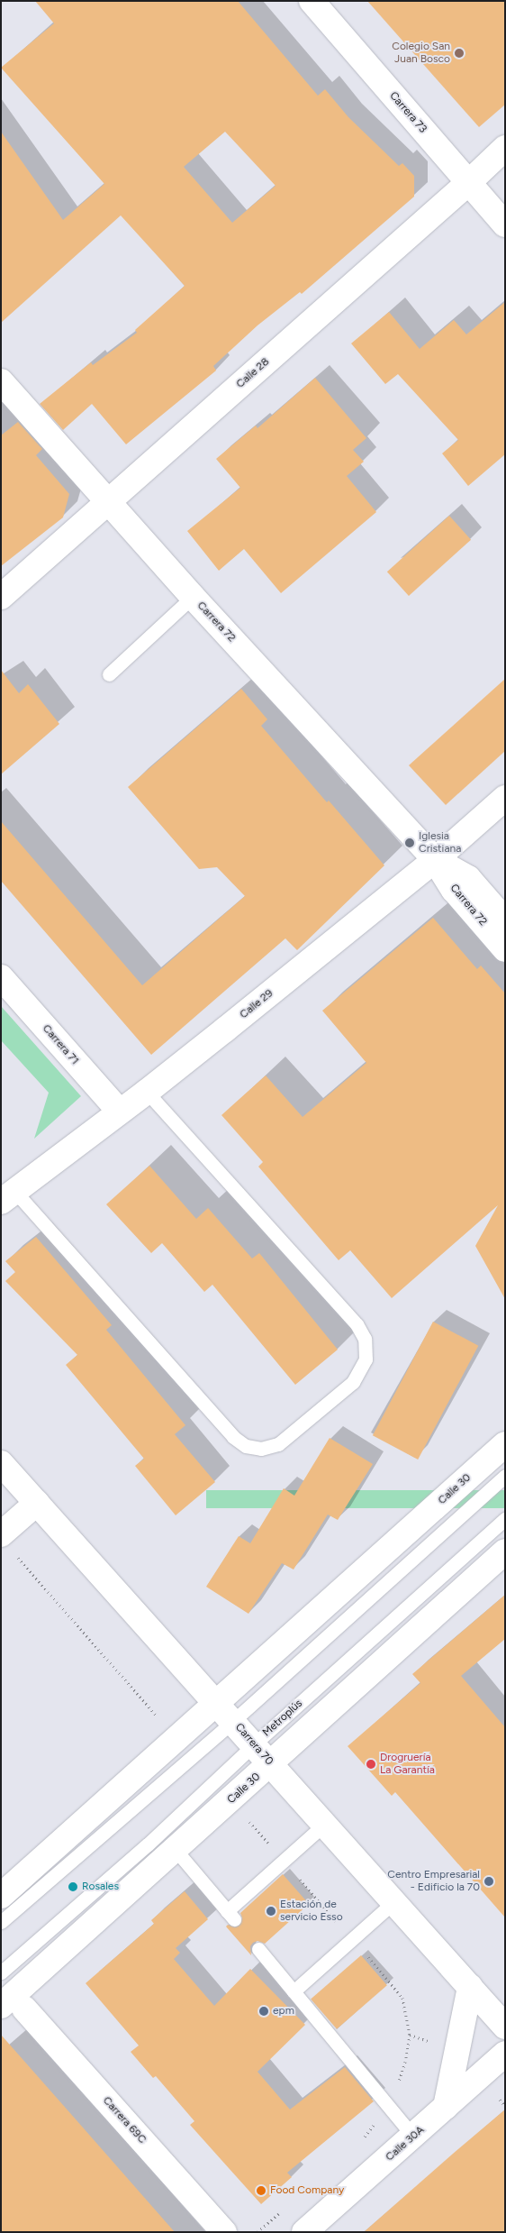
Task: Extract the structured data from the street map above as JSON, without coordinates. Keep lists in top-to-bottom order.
{
  "streets": {
    "street": [
      "Carrera 73",
      "Calle 28",
      "Carrera 72",
      "Calle 29",
      "Carrera 71",
      "Calle 30",
      "Carrera 70",
      "Carrera 69C",
      "Calle 30A"
    ],
    "lane": ["Metroplús"]
  },
  "crossings": [
    ["Carrera 73", "Calle 28"],
    ["Calle 28", "Carrera 72"],
    ["Carrera 72", "Calle 29"],
    ["Calle 29", "Carrera 71"],
    ["Calle 30", "Carrera 70"],
    ["Calle 30", "Carrera 69C"],
    ["Metroplús", "Carrera 70"]
  ],
  "places": [
    "Colegio San Juan Bosco",
    "Iglesia Cristiana",
    "Drogruería La Garantía",
    "Centro Empresarial - Edificio la 70",
    "Rosales",
    "Estación de servicio Esso",
    "epm",
    "Food Company"
  ]
}
